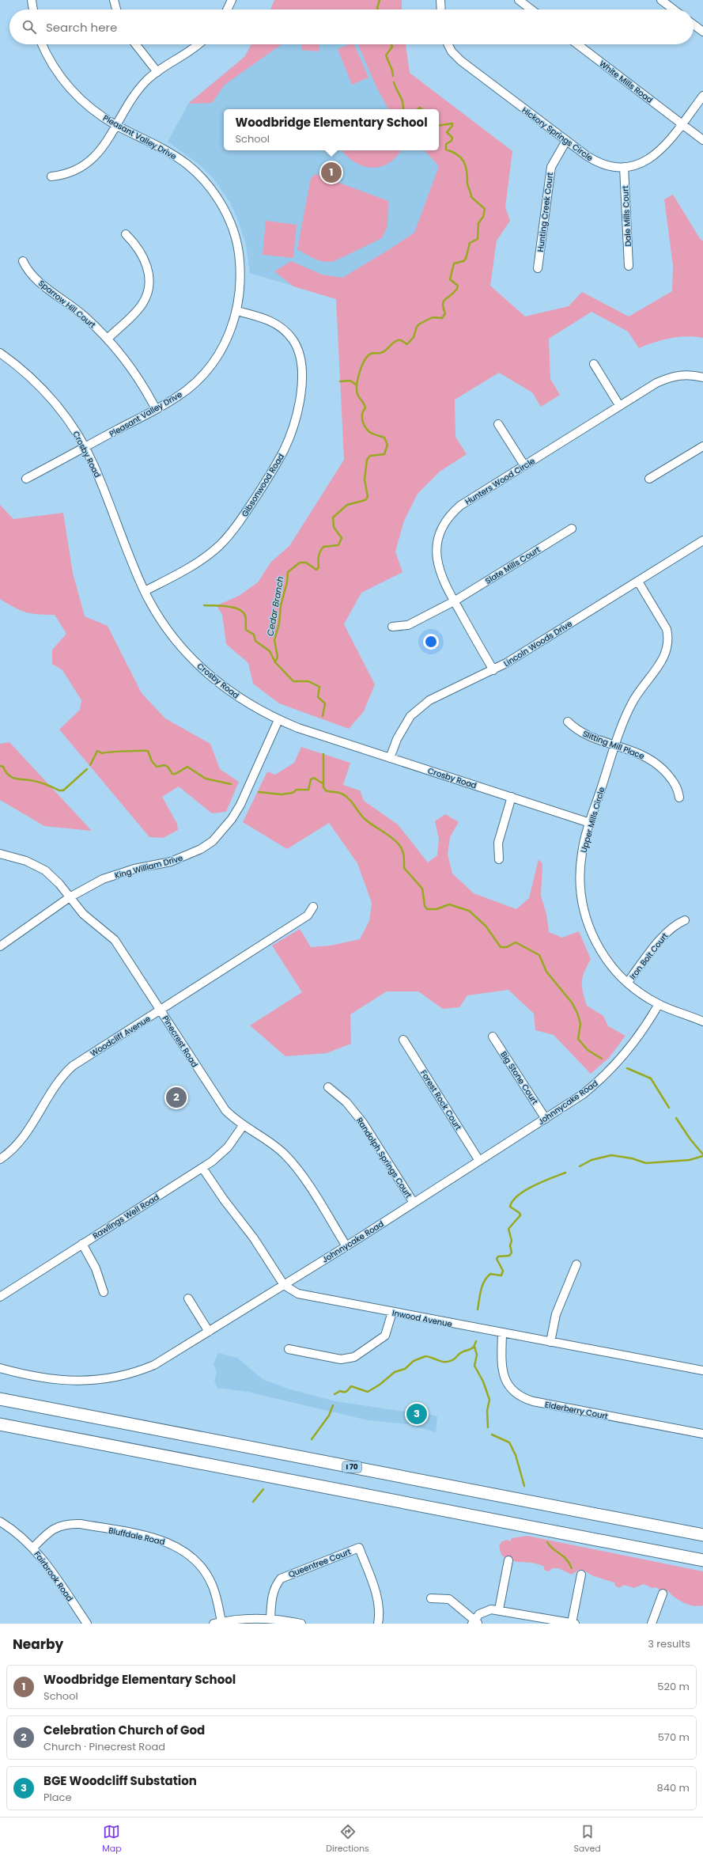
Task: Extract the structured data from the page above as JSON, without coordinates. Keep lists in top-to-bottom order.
{
  "streets": {
    "highway": ["I 70"],
    "street": [
      "White Mills Road",
      "Hickory Springs Circle",
      "Pleasant Valley Drive",
      "Hunting Creek Court",
      "Dale Mills Court",
      "Sparrow Hill Court",
      "Crosby Road",
      "Hunters Wood Circle",
      "Gibsonwood Road",
      "Slate Mills Court",
      "Lincoln Woods Drive",
      "Slitting Mill Place",
      "Upper Mills Circle",
      "King William Drive",
      "Iron Bolt Court",
      "Woodcliff Avenue",
      "Pinecrest Road",
      "Big Stone Court",
      "Forest Rock Court",
      "Johnnycake Road",
      "Randolph Springs Court",
      "Rawlings Well Road",
      "Inwood Avenue",
      "Elderberry Court",
      "Bluffdale Road",
      "Queentree Court",
      "Fairbrook Road"
    ]
  },
  "crossings": [
    ["White Mills Road", "Hickory Springs Circle"],
    ["Hickory Springs Circle", "Hunting Creek Court"],
    ["Hickory Springs Circle", "Dale Mills Court"],
    ["Pleasant Valley Drive", "Sparrow Hill Court"],
    ["Pleasant Valley Drive", "Crosby Road"],
    ["Pleasant Valley Drive", "Gibsonwood Road"],
    ["Crosby Road", "Gibsonwood Road"],
    ["Crosby Road", "Lincoln Woods Drive"],
    ["Crosby Road", "Upper Mills Circle"],
    ["Crosby Road", "King William Drive"],
    ["Hunters Wood Circle", "Slate Mills Court"],
    ["Hunters Wood Circle", "Lincoln Woods Drive"],
    ["Lincoln Woods Drive", "Upper Mills Circle"],
    ["Slitting Mill Place", "Upper Mills Circle"],
    ["Upper Mills Circle", "Iron Bolt Court"],
    ["Upper Mills Circle", "Johnnycake Road"],
    ["King William Drive", "Pinecrest Road"],
    ["Woodcliff Avenue", "Pinecrest Road"],
    ["Pinecrest Road", "Johnnycake Road"],
    ["Pinecrest Road", "Rawlings Well Road"],
    ["Big Stone Court", "Johnnycake Road"],
    ["Forest Rock Court", "Johnnycake Road"],
    ["Johnnycake Road", "Randolph Springs Court"],
    ["Johnnycake Road", "Inwood Avenue"],
    ["Rawlings Well Road", "Inwood Avenue"],
    ["Inwood Avenue", "Elderberry Court"],
    ["Bluffdale Road", "Fairbrook Road"]
  ],
  "water": ["Cedar Branch"],
  "page": {
    "search": "Search here",
    "popup": ["Woodbridge Elementary School", "School"],
    "pins": ["1", "2", "3"],
    "heading": ["Nearby", "3 results"],
    "list": [
      {
        "mark": "1",
        "name": "Woodbridge Elementary School",
        "note": "School",
        "value": "520 m"
      },
      {
        "mark": "2",
        "name": "Celebration Church of God",
        "note": "Church · Pinecrest Road",
        "value": "570 m"
      },
      {
        "mark": "3",
        "name": "BGE Woodcliff Substation",
        "note": "Place",
        "value": "840 m"
      }
    ],
    "nav": ["Map", "Directions", "Saved"]
  }
}
